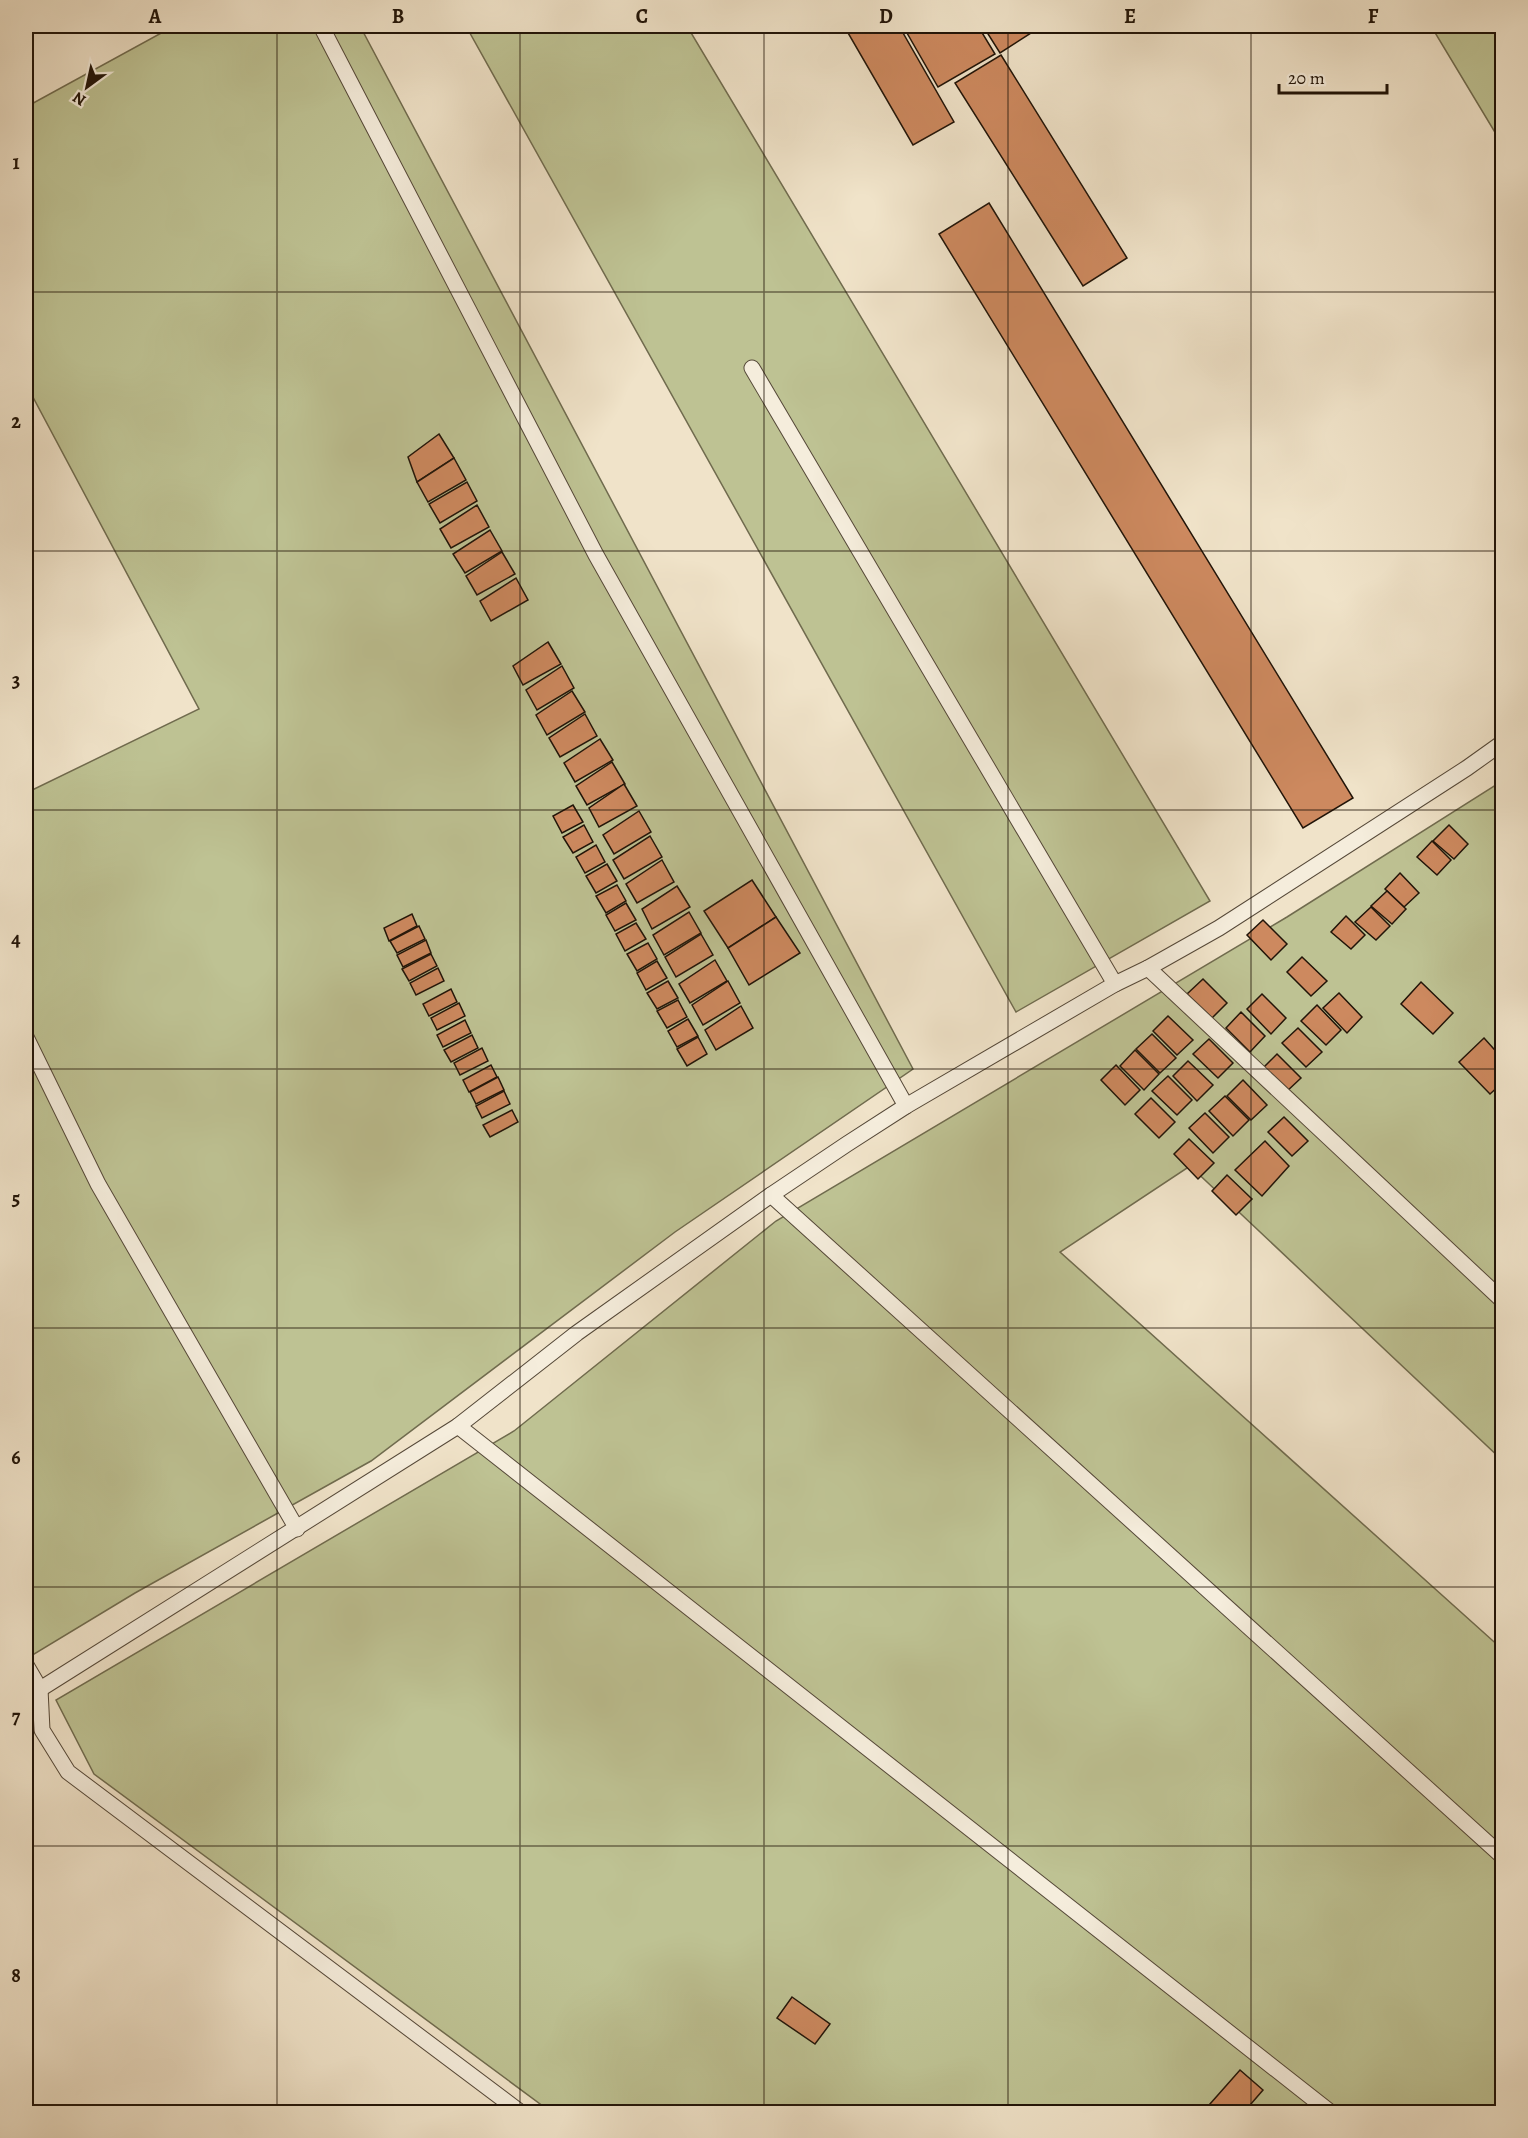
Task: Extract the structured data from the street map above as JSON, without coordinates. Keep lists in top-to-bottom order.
{
  "scale_bar": "20 m",
  "north": "bottom left",
  "grid": {
    "columns": [
      "A",
      "B",
      "C",
      "D",
      "E",
      "F"
    ],
    "rows": [
      "1",
      "2",
      "3",
      "4",
      "5",
      "6",
      "7",
      "8"
    ]
  }
}
